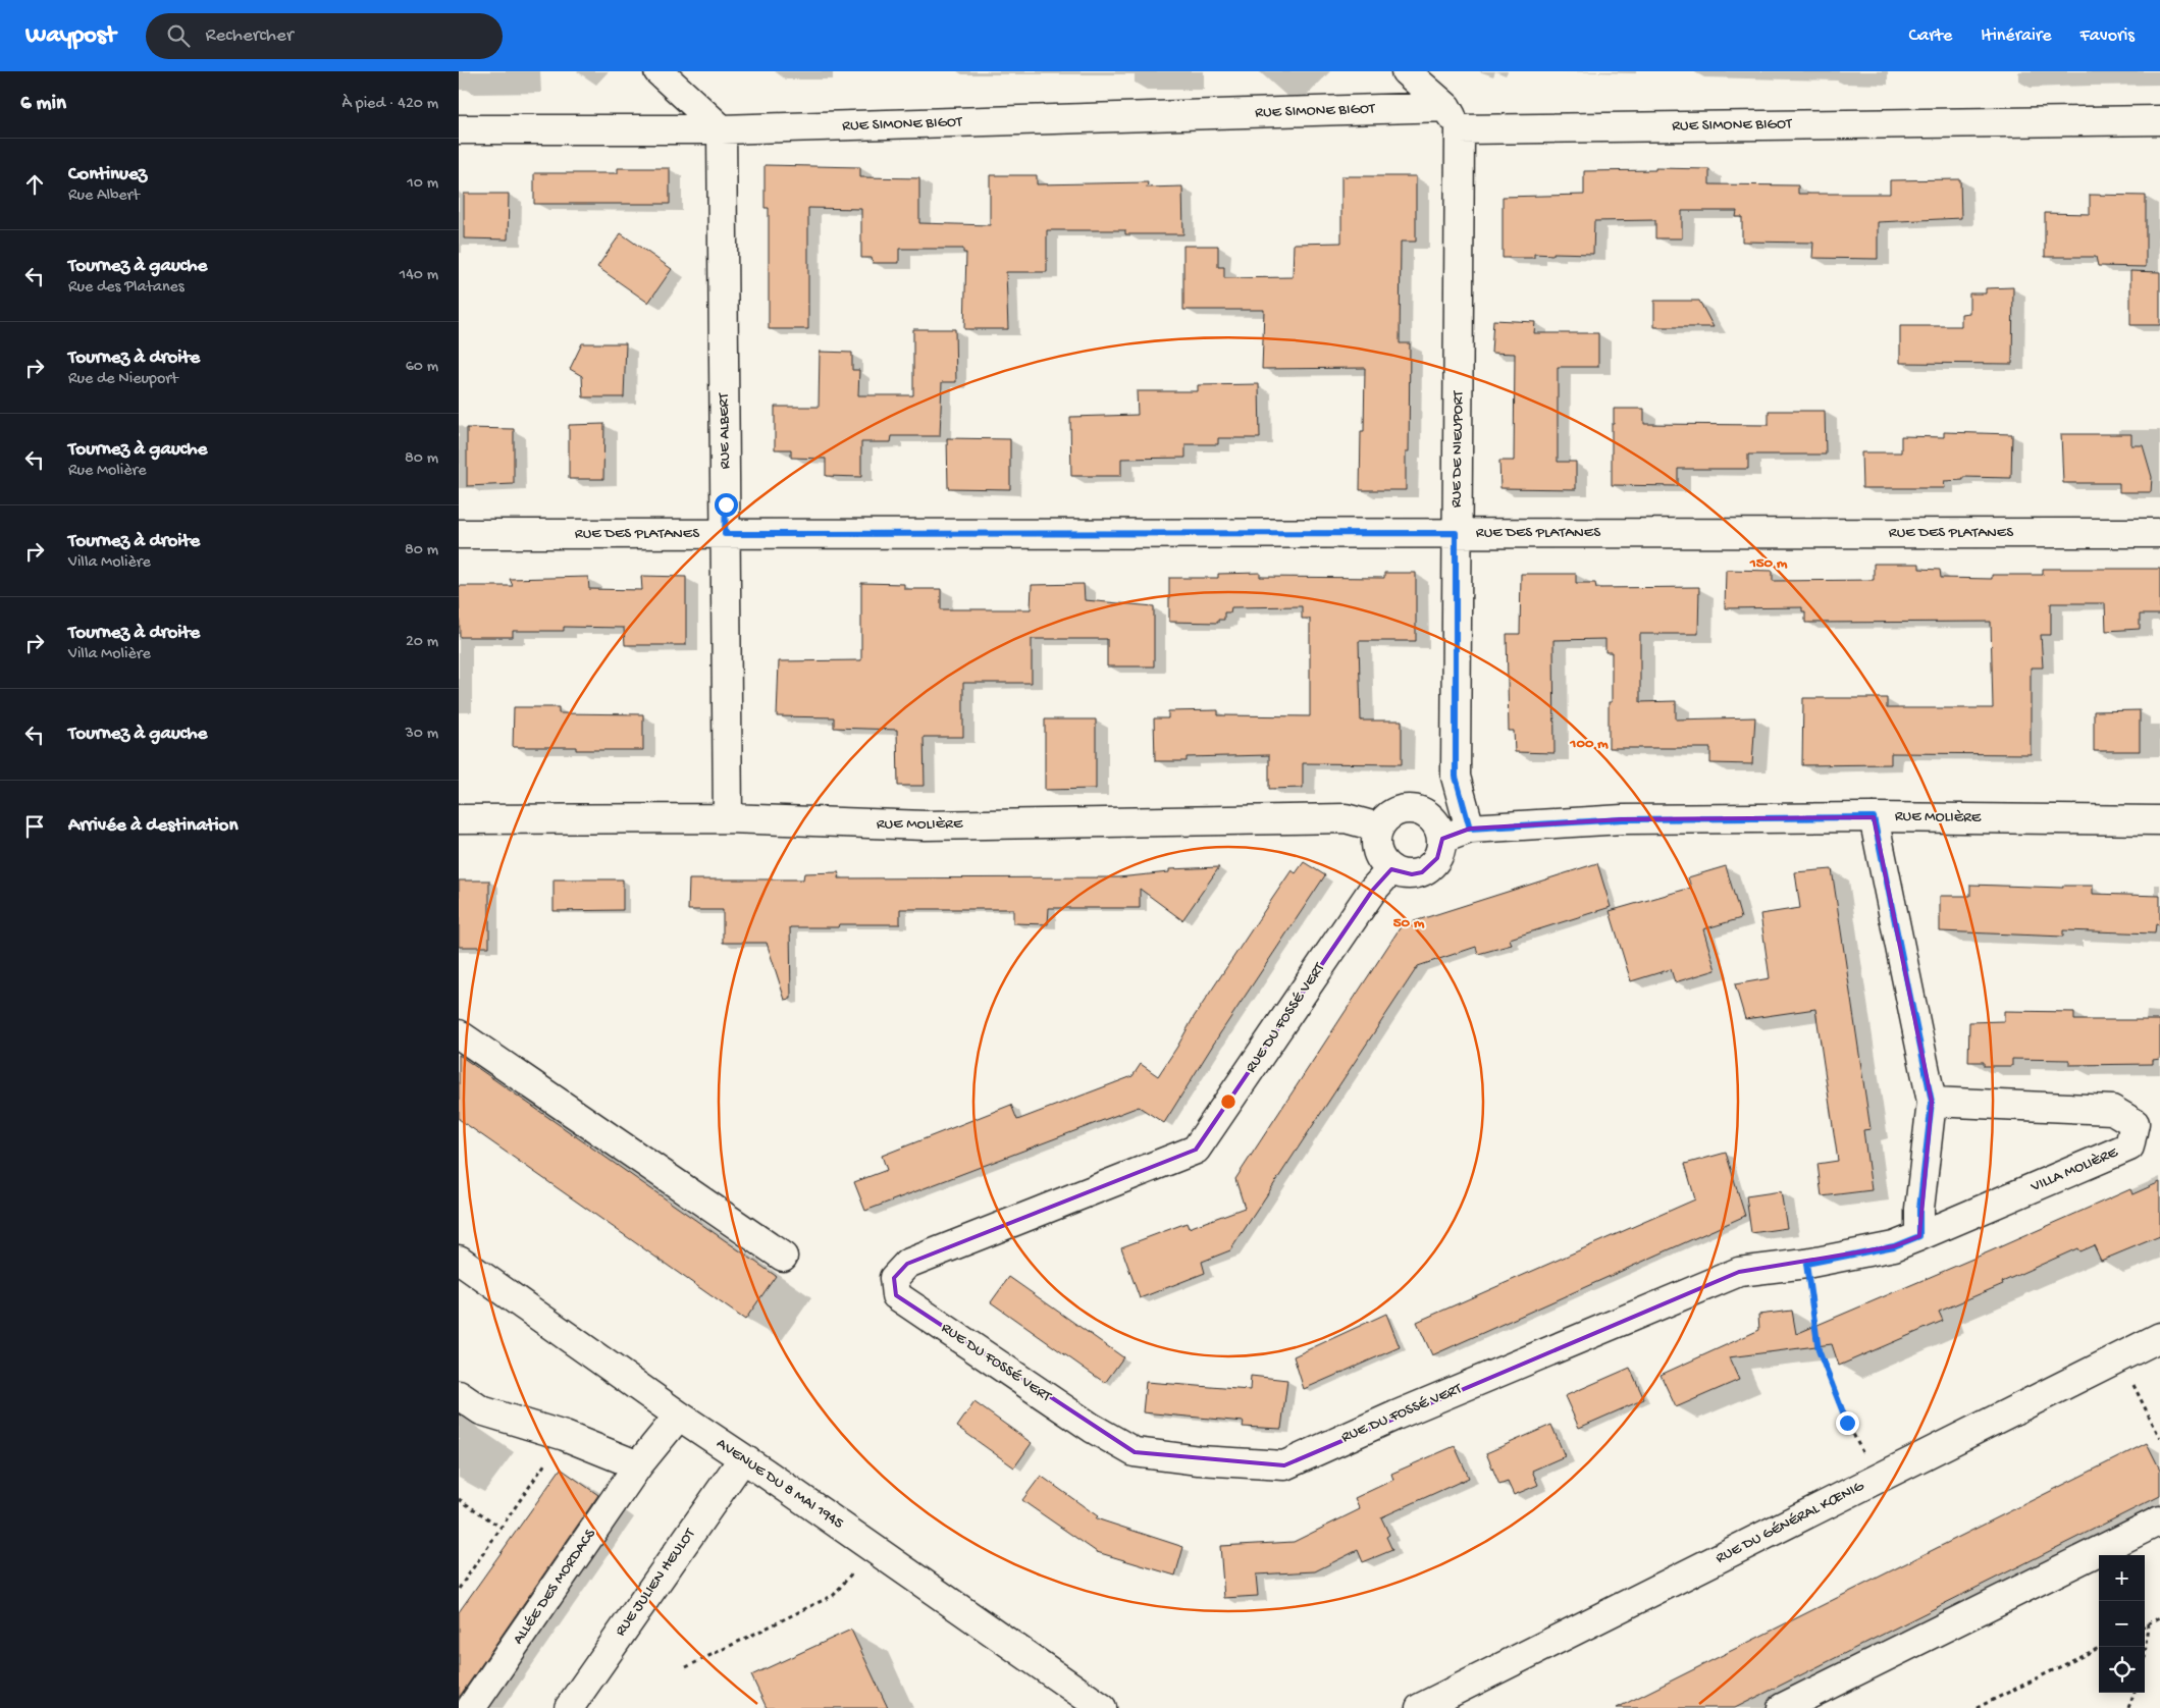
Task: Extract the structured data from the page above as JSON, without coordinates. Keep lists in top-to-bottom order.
{
  "streets": {
    "street": [
      "RUE SIMONE BIGOT",
      "RUE ALBERT",
      "RUE DE NIEUPORT",
      "RUE DES PLATANES",
      "RUE MOLIÈRE",
      "RUE DU FOSSÉ VERT",
      "VILLA MOLIÈRE",
      "AVENUE DU 8 MAI 1945",
      "RUE DU GÉNÉRAL KŒNIG",
      "RUE JULIEN HEULOT",
      "ALLÉE DES MORDACS"
    ]
  },
  "crossings": [
    ["RUE SIMONE BIGOT", "RUE ALBERT"],
    ["RUE SIMONE BIGOT", "RUE DE NIEUPORT"],
    ["RUE ALBERT", "RUE DES PLATANES"],
    ["RUE ALBERT", "RUE MOLIÈRE"],
    ["RUE DE NIEUPORT", "RUE DES PLATANES"],
    ["RUE DE NIEUPORT", "RUE MOLIÈRE"],
    ["RUE MOLIÈRE", "RUE DU FOSSÉ VERT"],
    ["RUE DU FOSSÉ VERT", "VILLA MOLIÈRE"],
    ["AVENUE DU 8 MAI 1945", "RUE JULIEN HEULOT"],
    ["AVENUE DU 8 MAI 1945", "ALLÉE DES MORDACS"]
  ],
  "page": {
    "header": "Waypost",
    "search": "Rechercher",
    "nav": ["Carte", "Itinéraire", "Favoris"],
    "heading": ["6 min", "À pied · 420 m"],
    "list": [
      ["Continuez", "Rue Albert", "10 m"],
      ["Tournez à gauche", "Rue des Platanes", "140 m"],
      ["Tournez à droite", "Rue de Nieuport", "60 m"],
      ["Tournez à gauche", "Rue Molière", "80 m"],
      ["Tournez à droite", "Villa Molière", "80 m"],
      ["Tournez à droite", "Villa Molière", "20 m"],
      ["Tournez à gauche", "30 m"],
      "Arrivée à destination"
    ],
    "map_buttons": ["+", "−"]
  },
  "rings": ["150 m", "100 m", "50 m"]
}
